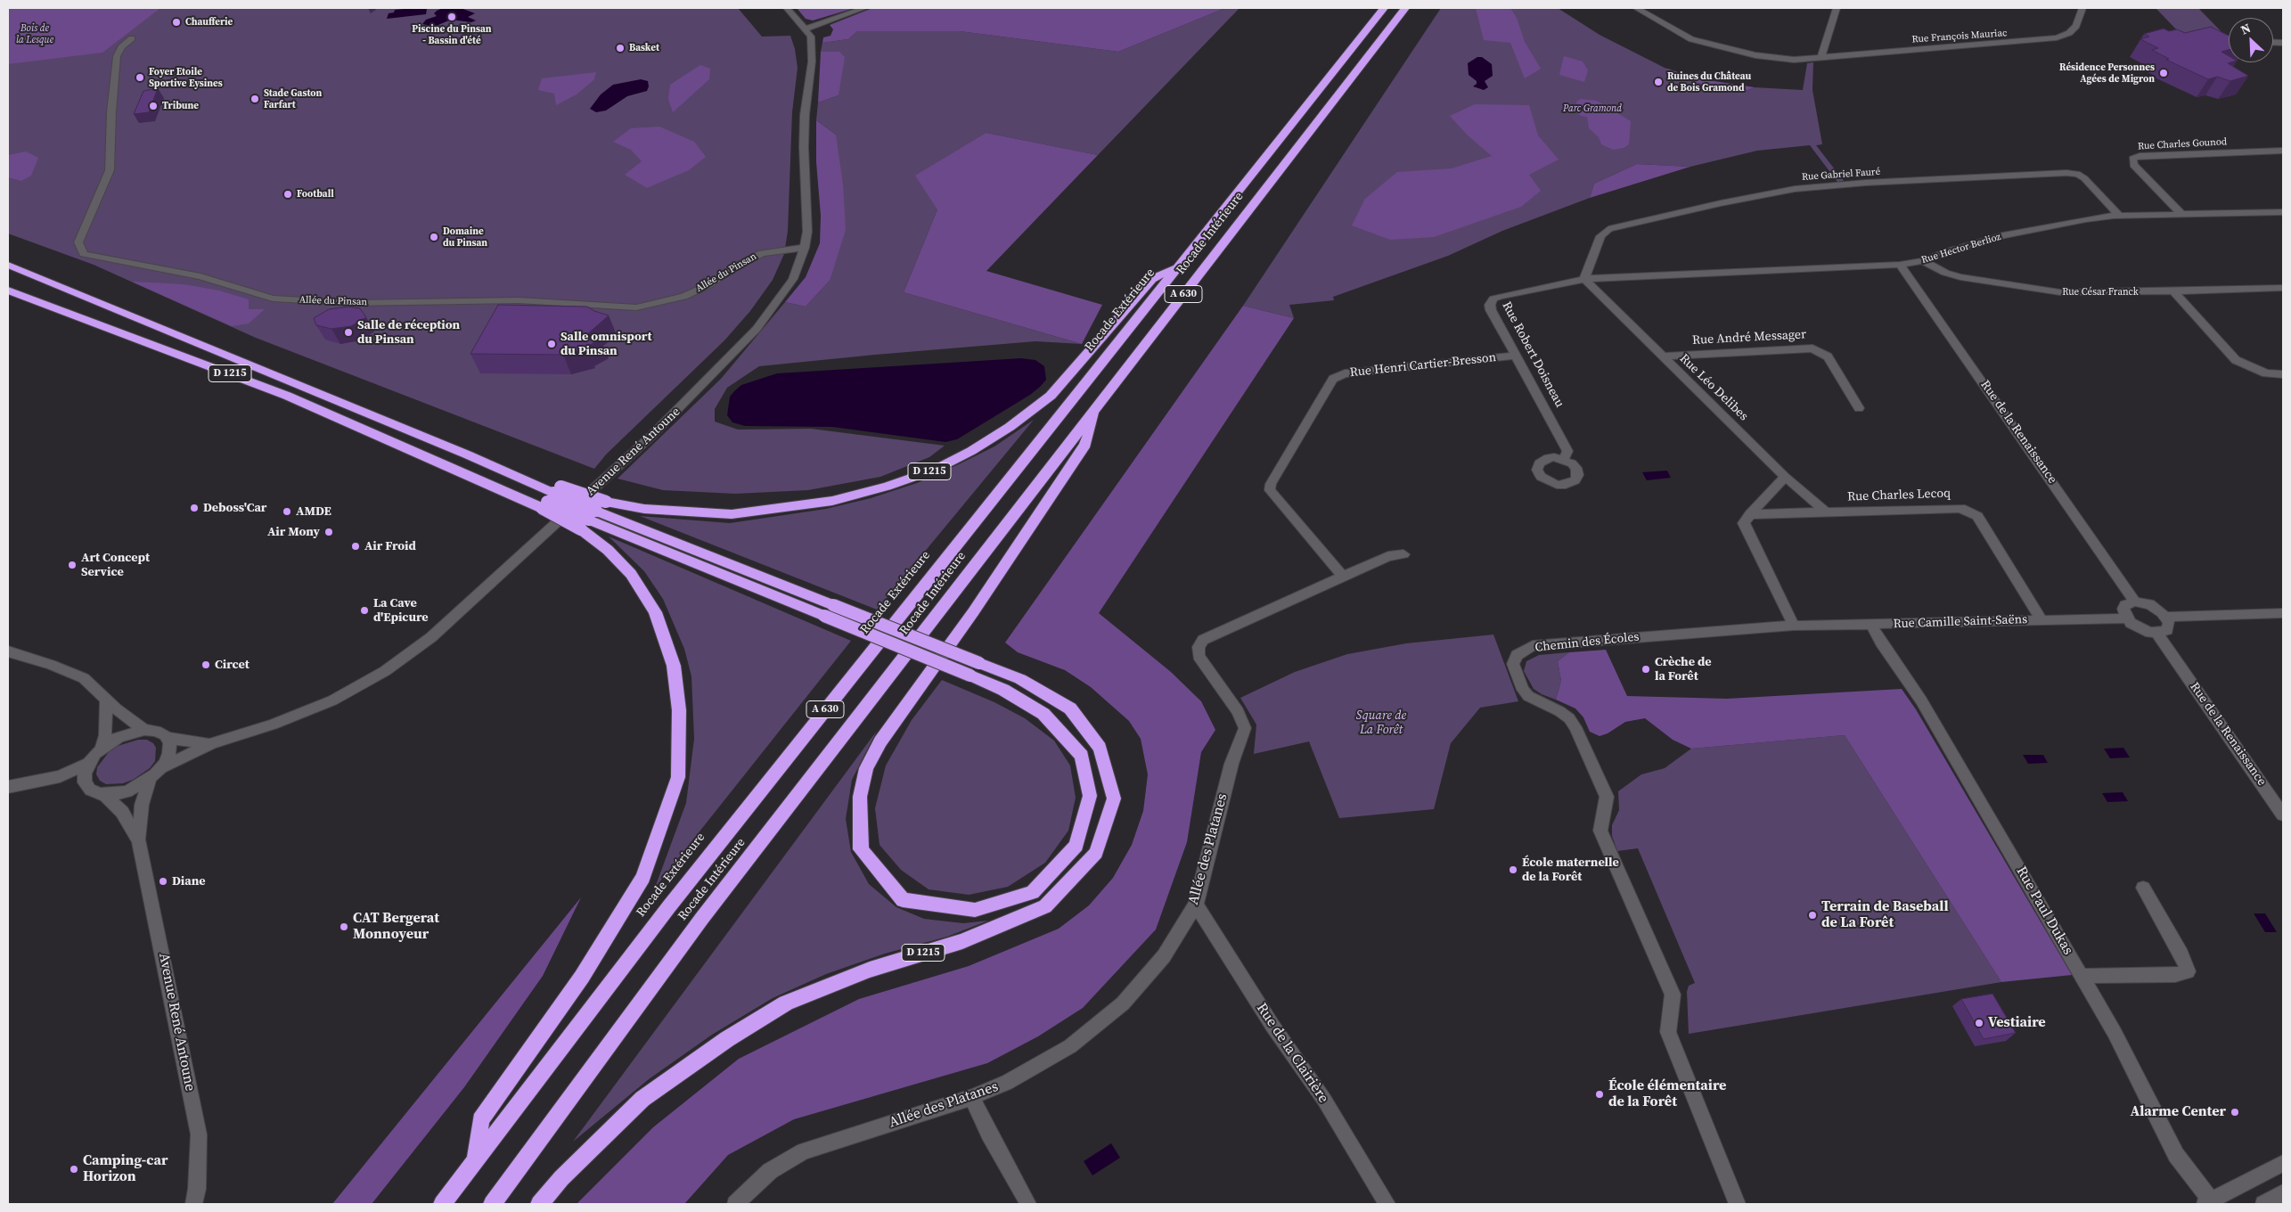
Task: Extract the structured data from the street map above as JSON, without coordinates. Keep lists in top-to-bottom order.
{
  "streets": {
    "highway": [
      "Rocade Intérieure",
      "A 630",
      "Rocade Extérieure",
      "D 1215"
    ],
    "street": [
      "Rue François Mauriac",
      "Rue Charles Gounod",
      "Rue Gabriel Fauré",
      "Rue Hector Berlioz",
      "Allée du Pinsan",
      "Rue César Franck",
      "Rue André Messager",
      "Rue Robert Doisneau",
      "Rue Henri Cartier-Bresson",
      "Rue Léo Delibes",
      "Rue de la Renaissance",
      "Avenue René Antoune",
      "Rue Charles Lecoq",
      "Rue Camille Saint-Saëns",
      "Chemin des Écoles",
      "Allée des Platanes",
      "Rue Paul Dukas",
      "Rue de la Clairière"
    ]
  },
  "crossings": [
    ["Rue Charles Gounod", "Rue Hector Berlioz"],
    ["Rue Gabriel Fauré", "Rue Hector Berlioz"],
    ["Rue Gabriel Fauré", "Rue Robert Doisneau"],
    ["Rue Gabriel Fauré", "Rue Léo Delibes"],
    ["Rue Hector Berlioz", "Rue César Franck"],
    ["Rue Hector Berlioz", "Rue Robert Doisneau"],
    ["Rue Hector Berlioz", "Rue Léo Delibes"],
    ["Rue Hector Berlioz", "Rue de la Renaissance"],
    ["Allée du Pinsan", "Avenue René Antoune"],
    ["Rocade Extérieure", "D 1215"],
    ["Rue André Messager", "Rue Léo Delibes"],
    ["Rue Robert Doisneau", "Rue Henri Cartier-Bresson"],
    ["Rue Robert Doisneau", "Rue Léo Delibes"],
    ["Rue Henri Cartier-Bresson", "Allée des Platanes"],
    ["Rue Léo Delibes", "Rue Charles Lecoq"],
    ["Rue Charles Lecoq", "Rue Camille Saint-Saëns"],
    ["Rue Camille Saint-Saëns", "Chemin des Écoles"],
    ["Rue Camille Saint-Saëns", "Rue Paul Dukas"],
    ["Allée des Platanes", "Rue de la Clairière"]
  ],
  "parks": ["Bois de la Lesque", "Parc Gramond", "Square de La Forêt"],
  "places": [
    "Piscine du Pinsan - Bassin d'été",
    "Chaufferie",
    "Basket",
    "Résidence Personnes Agées de Migron",
    "Foyer Etoile Sportive Eysines",
    "Ruines du Château de Bois Gramond",
    "Stade Gaston Farfart",
    "Tribune",
    "Football",
    "Domaine du Pinsan",
    "Salle de réception du Pinsan",
    "Salle omnisport du Pinsan",
    "Deboss'Car",
    "AMDE",
    "Air Mony",
    "Air Froid",
    "Art Concept Service",
    "La Cave d'Epicure",
    "Circet",
    "Crèche de la Forêt",
    "École maternelle de la Forêt",
    "Diane",
    "Terrain de Baseball de La Forêt",
    "CAT Bergerat Monnoyeur",
    "Vestiaire",
    "École élémentaire de la Forêt",
    "Alarme Center",
    "Camping-car Horizon"
  ],
  "north": "top left"
}
